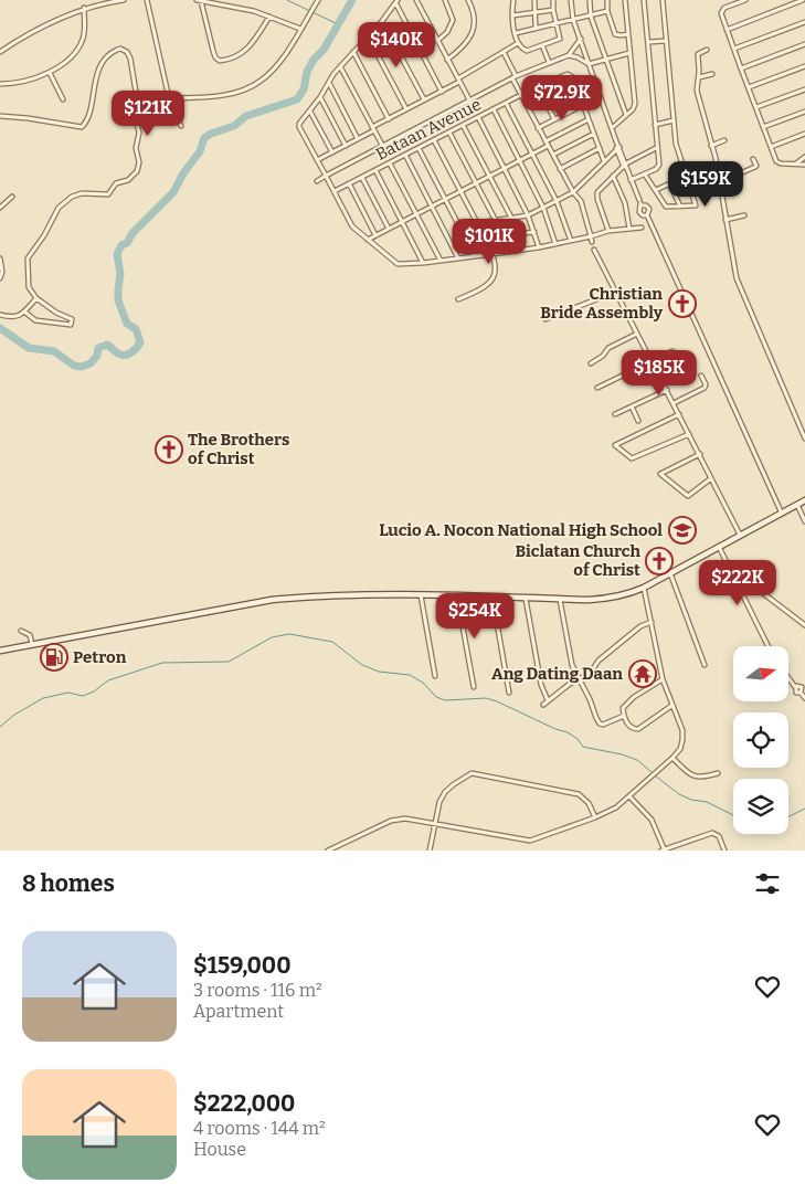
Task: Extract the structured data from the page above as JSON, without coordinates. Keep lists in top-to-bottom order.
{
  "streets": {
    "street": ["Bataan Avenue"]
  },
  "places": {
    "church": ["Christian Bride Assembly", "The Brothers of Christ", "Biclatan Church of Christ"],
    "school or university": ["Lucio A. Nocon National High School"],
    "fuel station": ["Petron"],
    "temple": ["Ang Dating Daan"]
  },
  "north": "right",
  "page": {
    "price": [
      "$140K",
      "$72.9K",
      "$121K",
      "$159K",
      "$101K",
      "$185K",
      "$222K",
      "$254K"
    ],
    "heading": "8 homes",
    "list": [
      {
        "name": "$159,000",
        "note": "3 rooms · 116 m² · Apartment"
      },
      {
        "name": "$222,000",
        "note": "4 rooms · 144 m² · House"
      }
    ]
  }
}
